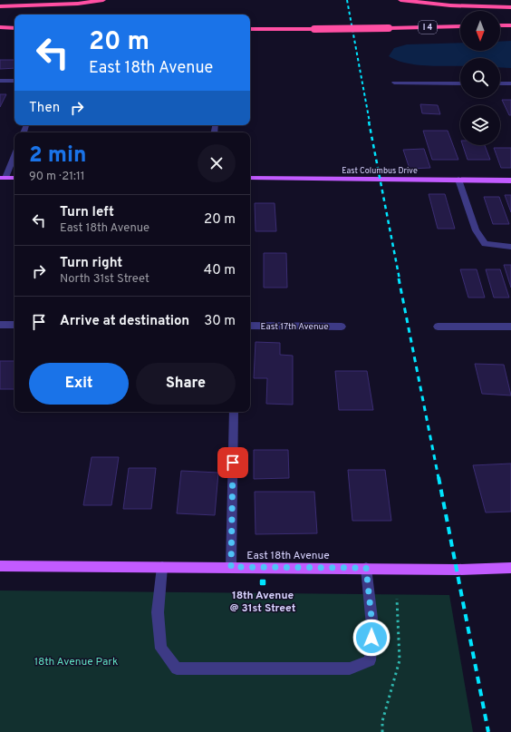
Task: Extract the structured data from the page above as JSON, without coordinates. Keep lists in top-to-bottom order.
{
  "streets": {
    "highway": ["I 4"],
    "main road": ["East Columbus Drive", "East 18th Avenue"],
    "street": ["East 17th Avenue"]
  },
  "parks": ["18th Avenue Park"],
  "places": {
    "transit": ["18th Avenue @ 31st Street"]
  },
  "north": "bottom",
  "page": {
    "turn": ["20 m", "East 18th Avenue"],
    "then": "Then",
    "heading": ["2 min", "90 m · 21:11"],
    "list": [
      {
        "name": "Turn left",
        "note": "East 18th Avenue",
        "value": "20 m"
      },
      {
        "name": "Turn right",
        "note": "North 31st Street",
        "value": "40 m"
      },
      {
        "name": "Arrive at destination",
        "value": "30 m"
      }
    ],
    "buttons": ["Exit", "Share"]
  }
}
